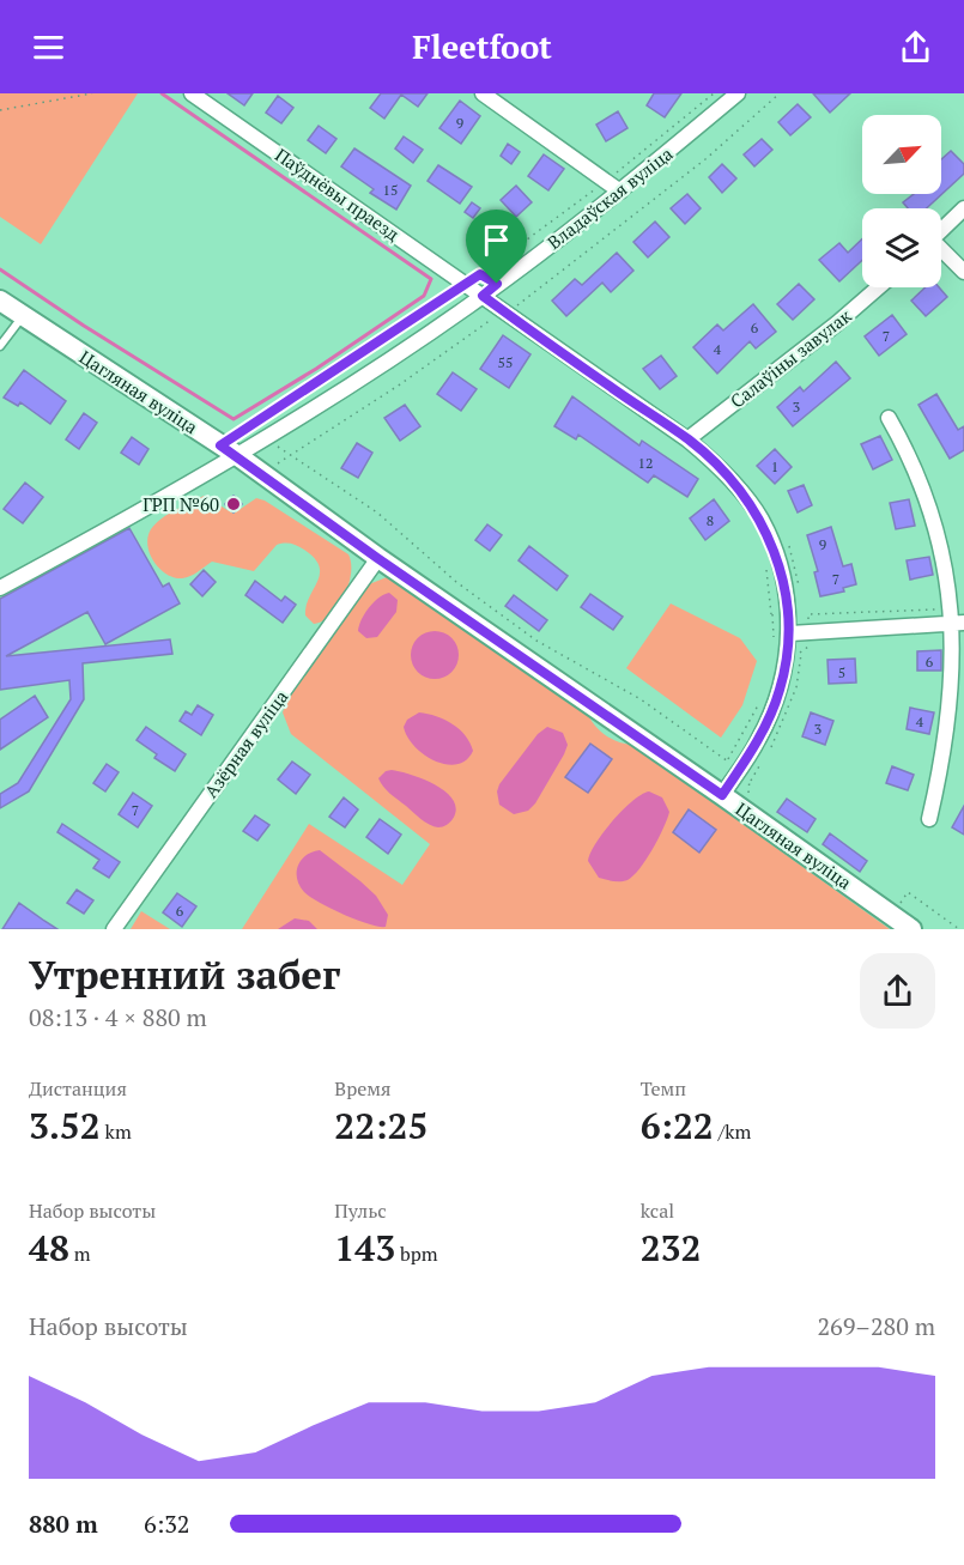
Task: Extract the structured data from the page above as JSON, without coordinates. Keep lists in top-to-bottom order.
{
  "streets": {
    "street": [
      "Паўднёвы праезд",
      "Владаўская вуліца",
      "Салаўіны завулак",
      "Цагляная вуліца",
      "Азёрная вуліца"
    ]
  },
  "crossings": [
    ["Паўднёвы праезд", "Владаўская вуліца"],
    ["Паўднёвы праезд", "Салаўіны завулак"],
    ["Паўднёвы праезд", "Цагляная вуліца"],
    ["Владаўская вуліца", "Цагляная вуліца"],
    ["Цагляная вуліца", "Азёрная вуліца"]
  ],
  "places": ["ГРП №60"],
  "house_numbers": [
    "9",
    "15",
    "6",
    "7",
    "4",
    "55",
    "3",
    "12",
    "1",
    "8",
    "9",
    "7",
    "6",
    "5",
    "4",
    "3",
    "7",
    "6"
  ],
  "north": "top right",
  "page": {
    "header": "Fleetfoot",
    "heading": ["Утренний забег", "08:13 · 4 × 880 m"],
    "stats": [
      ["Дистанция", "3.52 km"],
      ["Время", "22:25"],
      ["Темп", "6:22 /km"],
      ["Набор высоты", "48 m"],
      ["Пульс", "143 bpm"],
      ["kcal", "232"]
    ],
    "chart": ["Набор высоты", "269–280 m"],
    "list": [
      {
        "name": "880 m",
        "note": "6:32"
      }
    ]
  }
}
